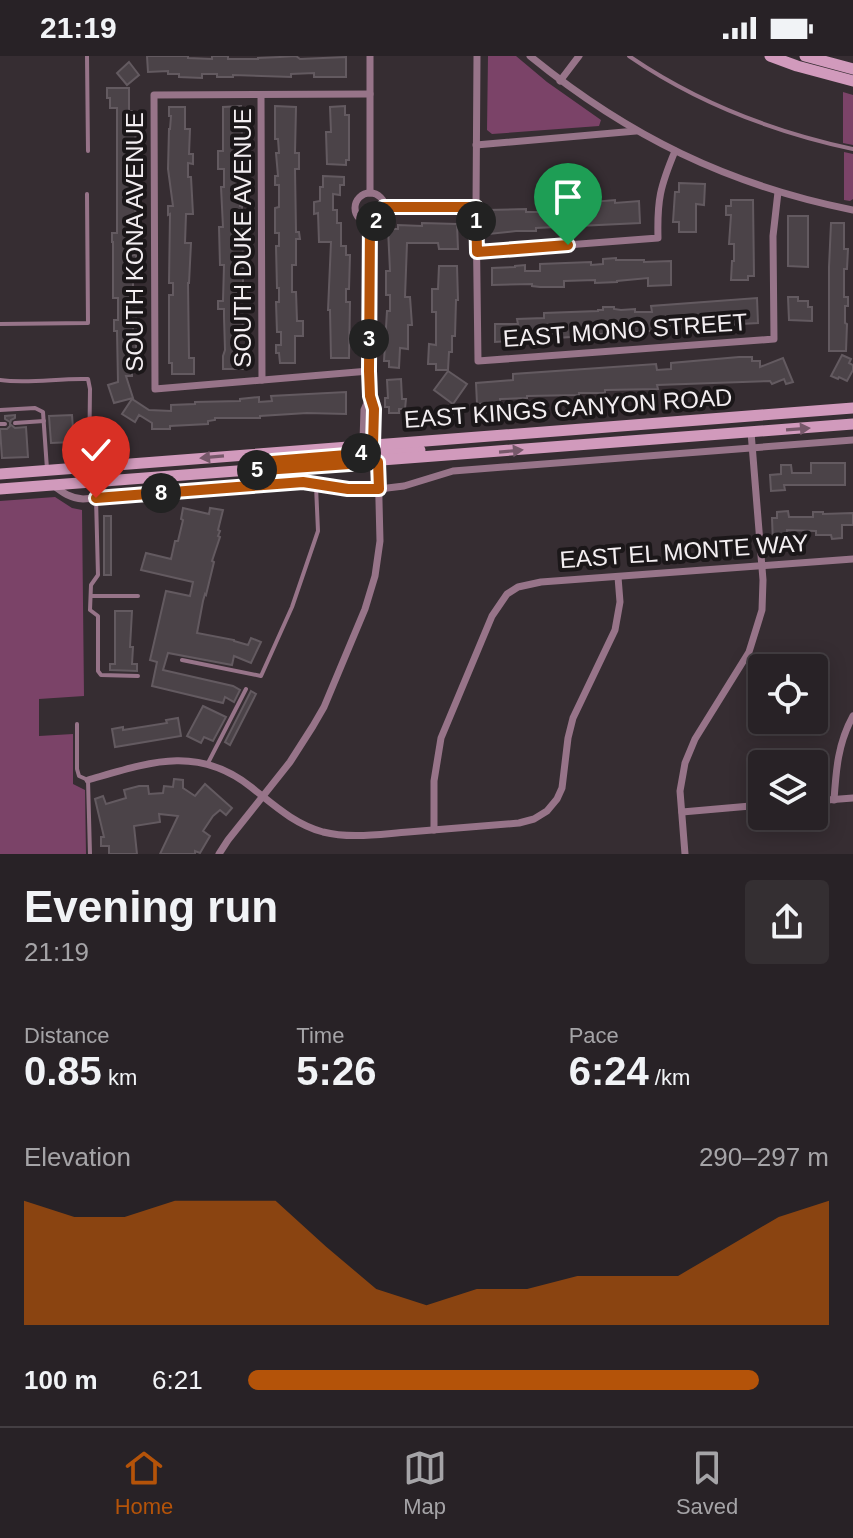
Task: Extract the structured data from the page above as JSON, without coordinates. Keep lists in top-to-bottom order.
{
  "streets": {
    "main road": ["EAST KINGS CANYON ROAD"],
    "street": [
      "SOUTH DUKE AVENUE",
      "SOUTH KONA AVENUE",
      "EAST MONO STREET",
      "EAST EL MONTE WAY"
    ]
  },
  "crossings": [
    ["SOUTH DUKE AVENUE", "SOUTH KONA AVENUE"]
  ],
  "page": {
    "status": "21:19",
    "pins": [
      "1",
      "2",
      "3",
      "4",
      "5",
      "8"
    ],
    "heading": ["Evening run", "21:19"],
    "stats": [
      ["Distance", "0.85 km"],
      ["Time", "5:26"],
      ["Pace", "6:24 /km"]
    ],
    "chart": ["Elevation", "290–297 m"],
    "list": [
      {
        "name": "100 m",
        "note": "6:21"
      }
    ],
    "tabs": ["Home", "Map", "Saved"]
  }
}
